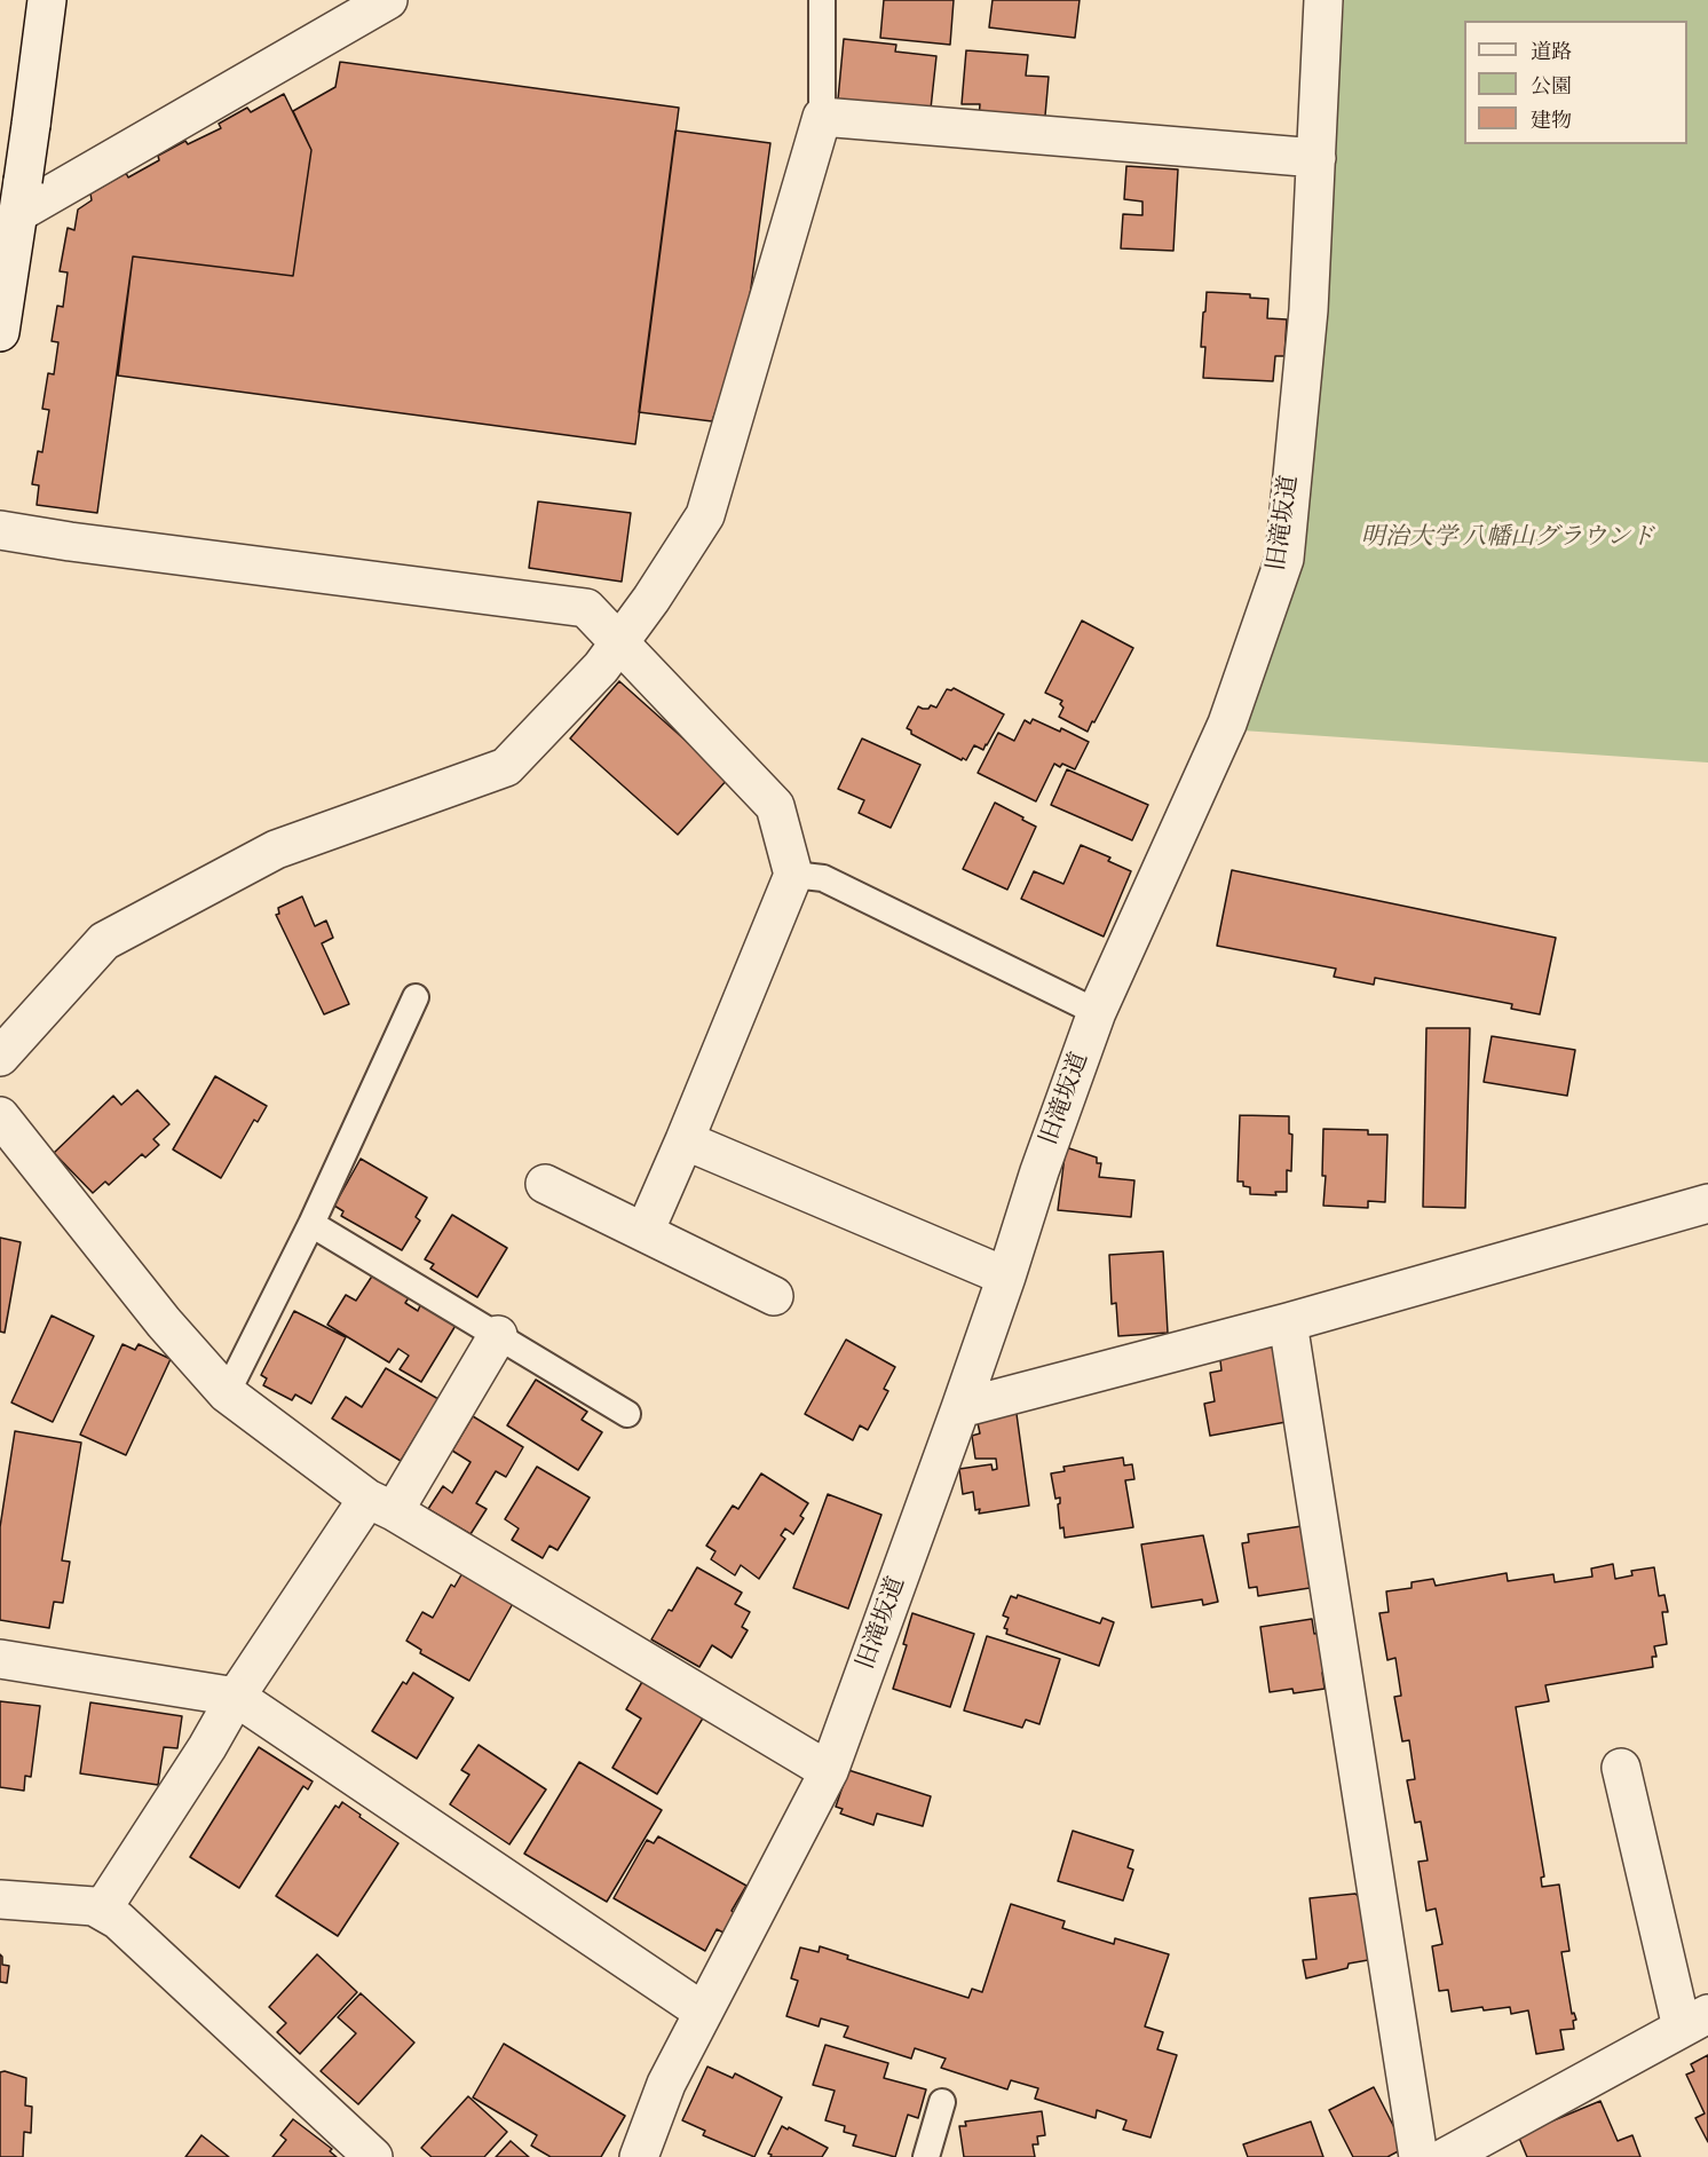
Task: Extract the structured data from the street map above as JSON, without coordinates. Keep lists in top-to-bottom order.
{
  "streets": {
    "street": ["旧滝坂道"]
  },
  "parks": ["明治大学 八幡山グラウンド"],
  "legend": ["道路", "公園", "建物"]
}
